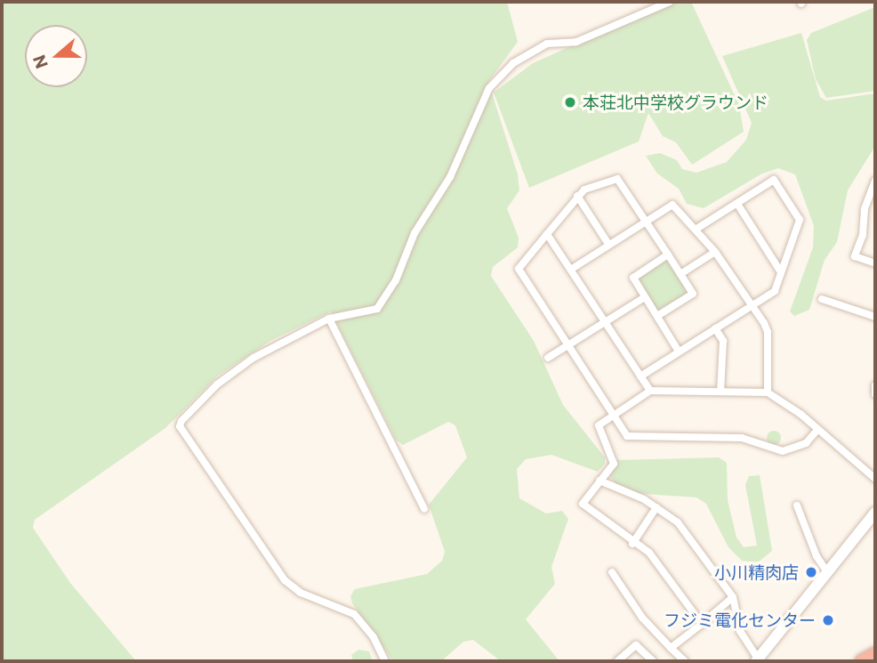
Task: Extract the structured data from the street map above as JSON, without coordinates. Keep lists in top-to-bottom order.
{
  "places": ["本荘北中学校グラウンド", "小川精肉店", "フジミ電化センター"],
  "north": "left"
}
